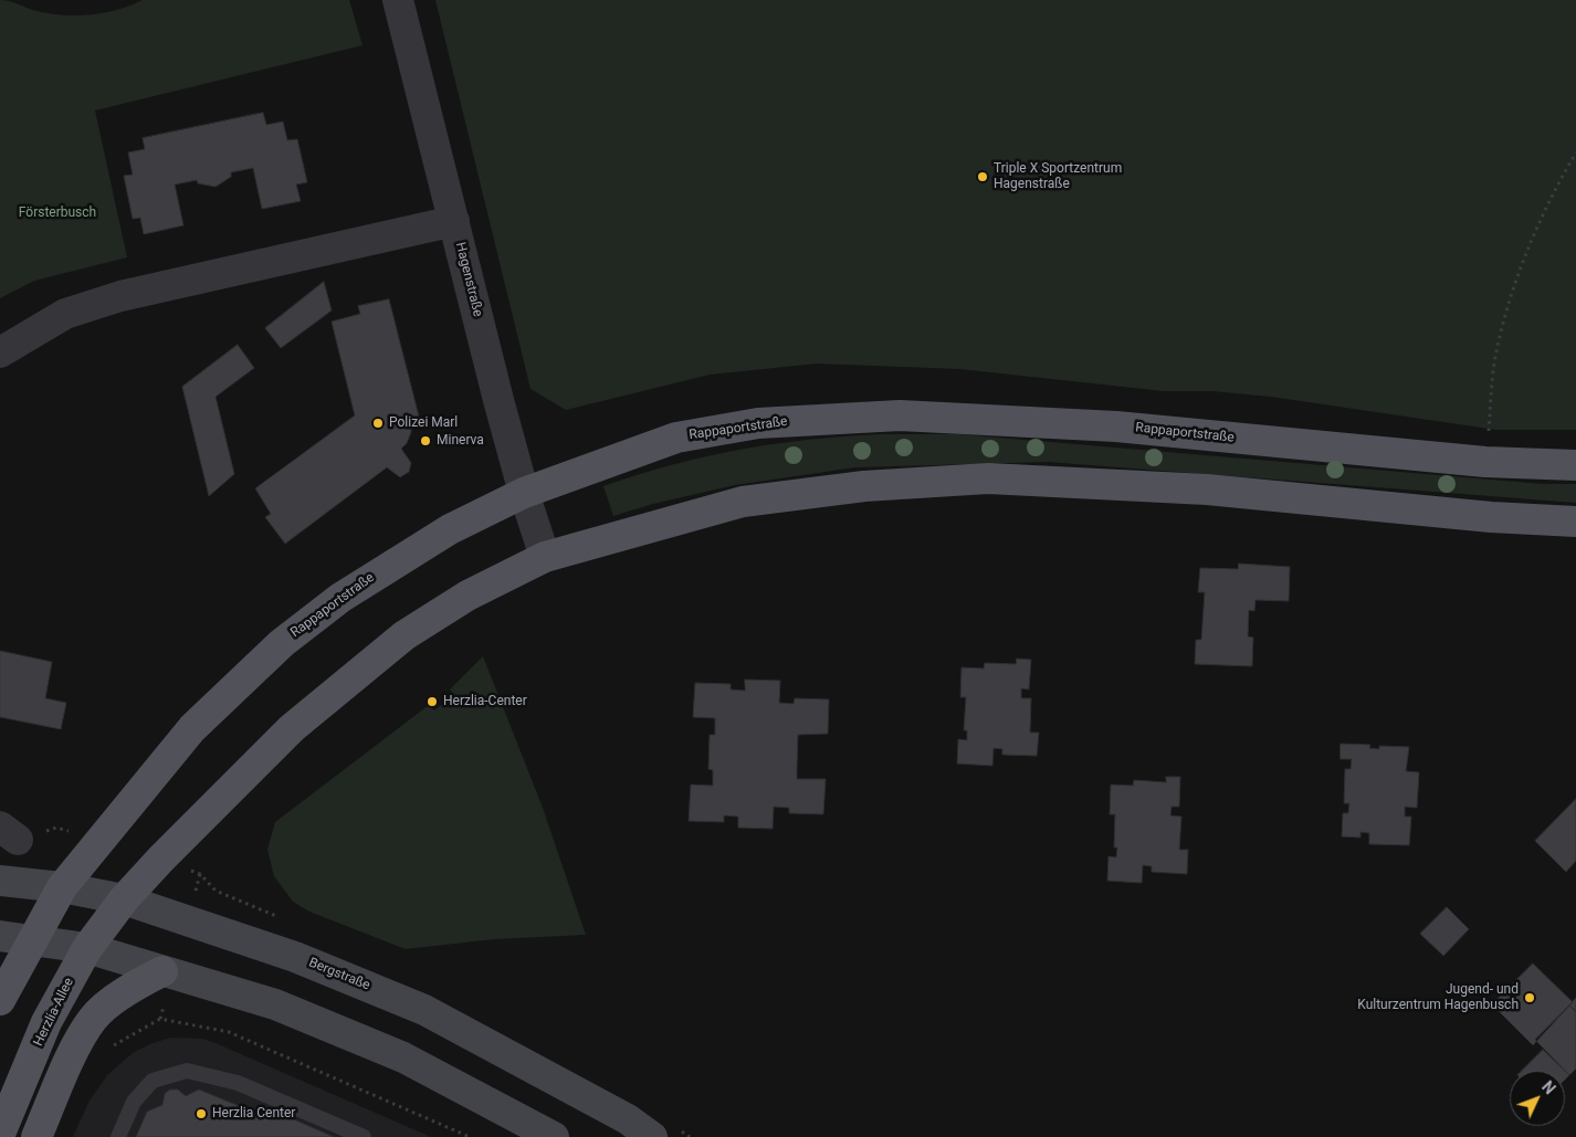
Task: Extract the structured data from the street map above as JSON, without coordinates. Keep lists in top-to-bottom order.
{
  "streets": {
    "main road": ["Rappaportstraße", "Bergstraße", "Herzlia-Allee"],
    "street": ["Hagenstraße"]
  },
  "crossings": [
    ["Hagenstraße", "Rappaportstraße"],
    ["Rappaportstraße", "Bergstraße"],
    ["Bergstraße", "Herzlia-Allee"]
  ],
  "parks": ["Försterbusch"],
  "places": [
    "Triple X Sportzentrum Hagenstraße",
    "Polizei Marl",
    "Minerva",
    "Herzlia-Center",
    "Jugend- und Kulturzentrum Hagenbusch",
    "Herzlia Center"
  ],
  "north": "top right"
}
